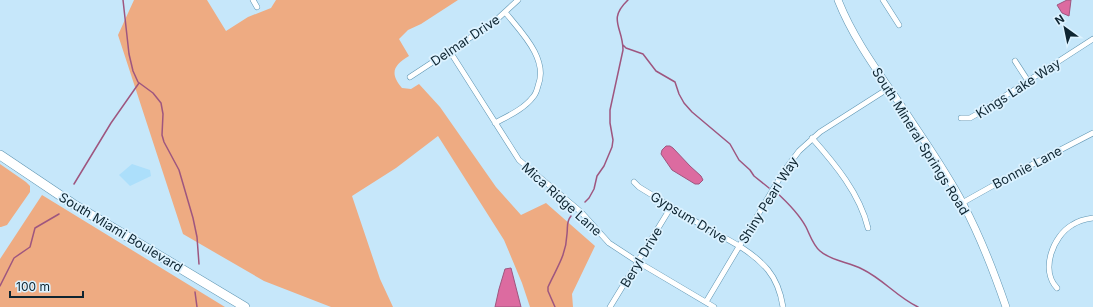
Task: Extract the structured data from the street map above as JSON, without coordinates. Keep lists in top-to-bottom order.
{
  "streets": {
    "highway": ["South Miami Boulevard"],
    "street": [
      "Delmar Drive",
      "Kings Lake Way",
      "South Mineral Springs Road",
      "Bonnie Lane",
      "Mica Ridge Lane",
      "Shiny Pearl Way",
      "Gypsum Drive",
      "Beryl Drive"
    ]
  },
  "crossings": [
    ["Delmar Drive", "Mica Ridge Lane"],
    ["South Mineral Springs Road", "Bonnie Lane"],
    ["South Mineral Springs Road", "Shiny Pearl Way"],
    ["Mica Ridge Lane", "Shiny Pearl Way"],
    ["Mica Ridge Lane", "Beryl Drive"],
    ["Shiny Pearl Way", "Gypsum Drive"],
    ["Gypsum Drive", "Beryl Drive"]
  ],
  "scale_bar": "100 m",
  "north": "top left"
}
